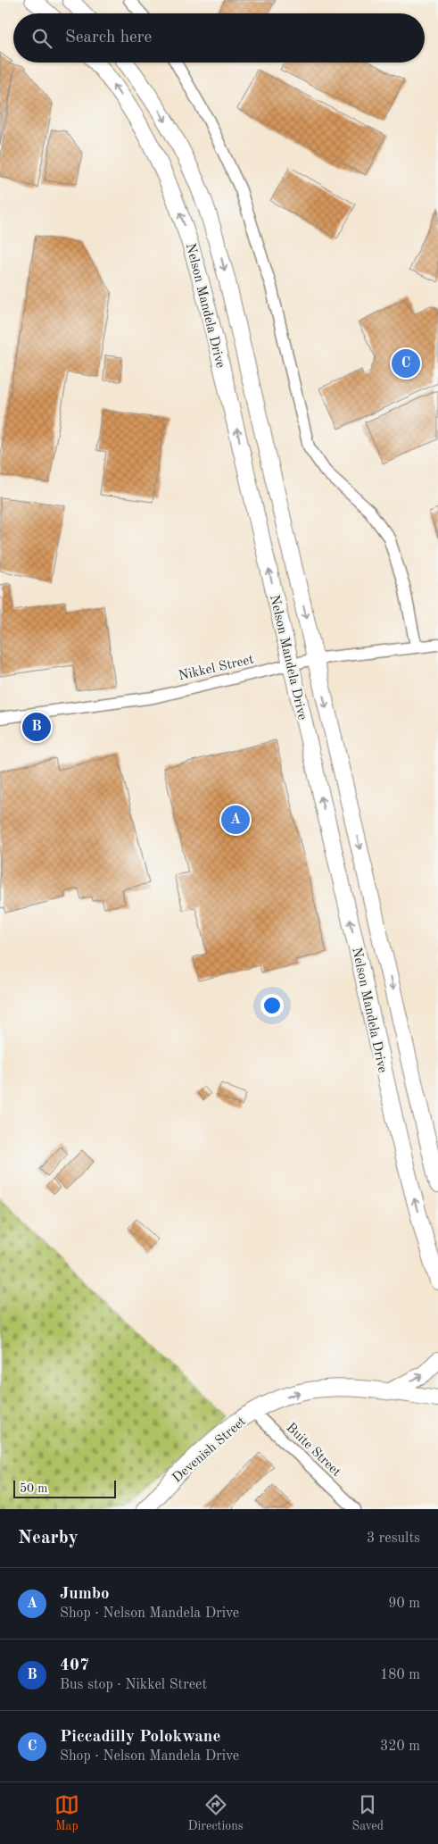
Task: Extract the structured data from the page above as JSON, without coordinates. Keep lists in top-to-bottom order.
{
  "streets": {
    "main road": ["Nelson Mandela Drive", "Devenish Street"],
    "street": ["Nikkel Street", "Buite Street"]
  },
  "crossings": [
    ["Nelson Mandela Drive", "Nikkel Street"],
    ["Devenish Street", "Buite Street"]
  ],
  "one_way": ["Devenish Street"],
  "scale_bar": "50 m",
  "page": {
    "search": "Search here",
    "pins": ["C", "B", "A"],
    "scale": "50 m",
    "heading": ["Nearby", "3 results"],
    "list": [
      {
        "mark": "A",
        "name": "Jumbo",
        "note": "Shop · Nelson Mandela Drive",
        "value": "90 m"
      },
      {
        "mark": "B",
        "name": "407",
        "note": "Bus stop · Nikkel Street",
        "value": "180 m"
      },
      {
        "mark": "C",
        "name": "Piccadilly Polokwane",
        "note": "Shop · Nelson Mandela Drive",
        "value": "320 m"
      }
    ],
    "nav": ["Map", "Directions", "Saved"]
  }
}
